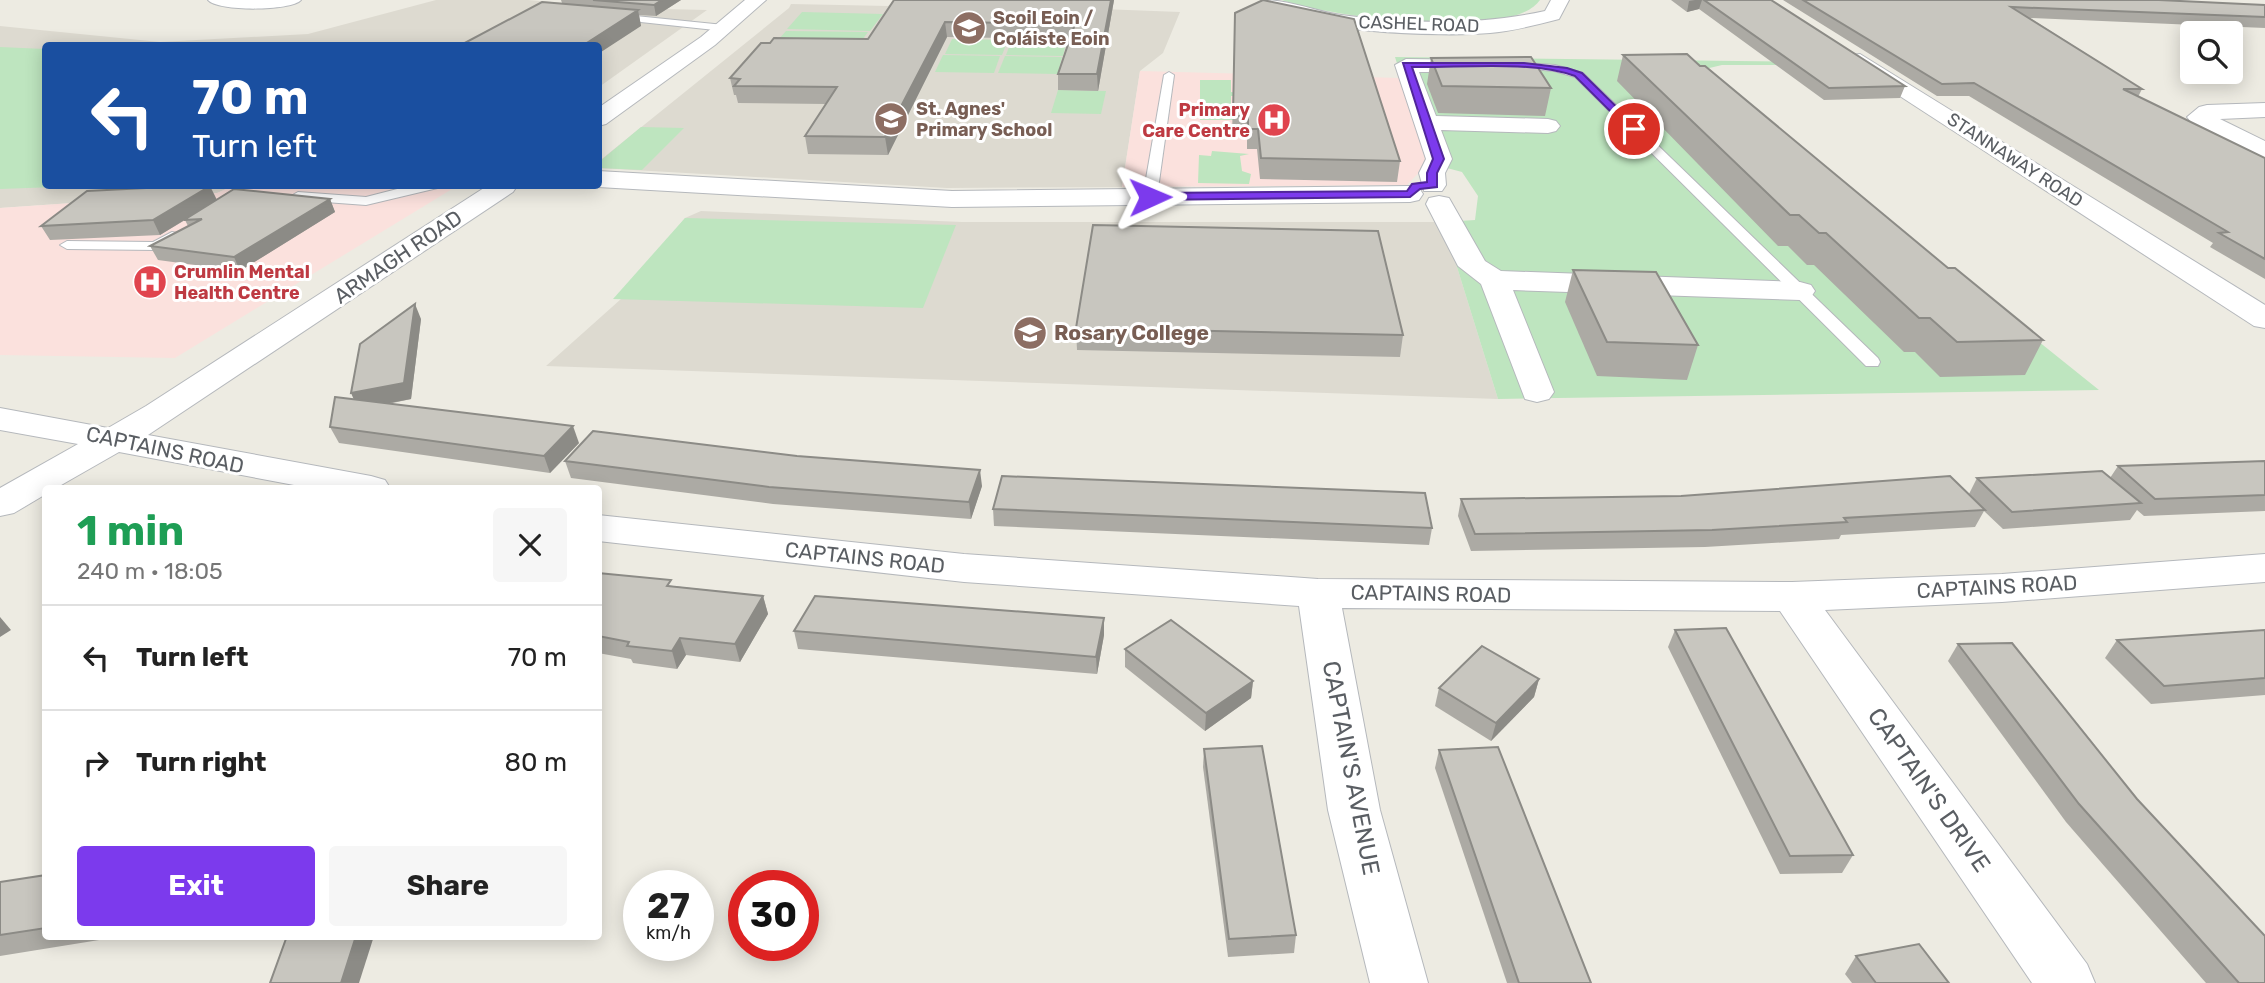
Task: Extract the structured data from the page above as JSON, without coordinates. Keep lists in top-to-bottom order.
{
  "streets": {
    "street": [
      "CASHEL ROAD",
      "STANNAWAY ROAD",
      "ARMAGH ROAD",
      "CAPTAINS ROAD",
      "CAPTAIN'S AVENUE",
      "CAPTAIN'S DRIVE"
    ]
  },
  "crossings": [
    ["ARMAGH ROAD", "CAPTAINS ROAD"],
    ["CAPTAINS ROAD", "CAPTAIN'S AVENUE"],
    ["CAPTAINS ROAD", "CAPTAIN'S DRIVE"]
  ],
  "places": {
    "school or university": ["Scoil Eoin / Coláiste Eoin", "St. Agnes' Primary School", "Rosary College"],
    "hospital": ["Primary Care Centre", "Crumlin Mental Health Centre"]
  },
  "page": {
    "turn": ["70 m", "Turn left"],
    "heading": ["1 min", "240 m · 18:05"],
    "list": [
      {
        "name": "Turn left",
        "value": "70 m"
      },
      {
        "name": "Turn right",
        "value": "80 m"
      }
    ],
    "buttons": ["Exit", "Share"],
    "speed": "27 km/h",
    "limit": "30"
  }
}
